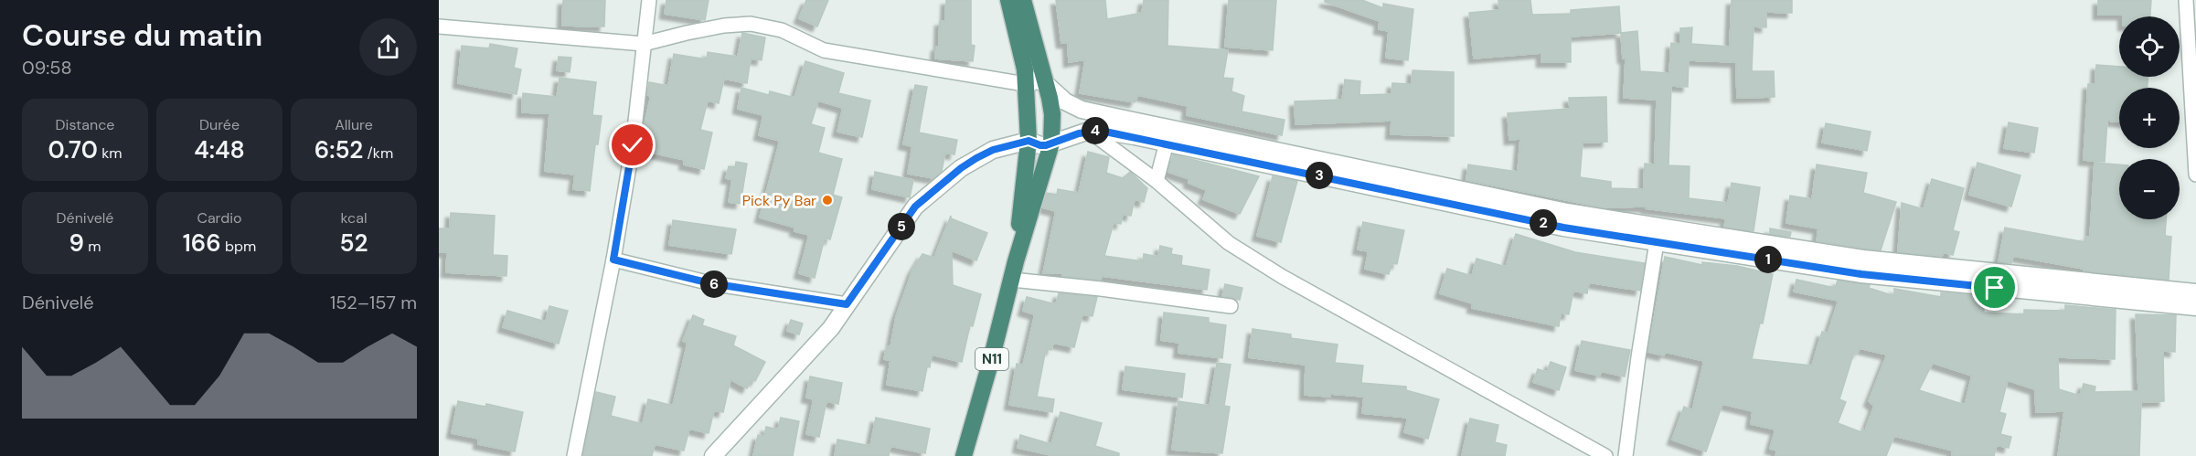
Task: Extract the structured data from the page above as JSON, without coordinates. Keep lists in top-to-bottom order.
{
  "streets": {
    "highway": ["N11"]
  },
  "places": ["Pick Py Bar"],
  "page": {
    "heading": ["Course du matin", "09:58"],
    "map_buttons": ["+", "−"],
    "stats": [
      ["Distance", "0.70 km"],
      ["Durée", "4:48"],
      ["Allure", "6:52 /km"],
      ["Dénivelé", "9 m"],
      ["Cardio", "166 bpm"],
      ["kcal", "52"]
    ],
    "pins": [
      "4",
      "3",
      "2",
      "5",
      "1",
      "6"
    ],
    "chart": ["Dénivelé", "152–157 m"]
  }
}
